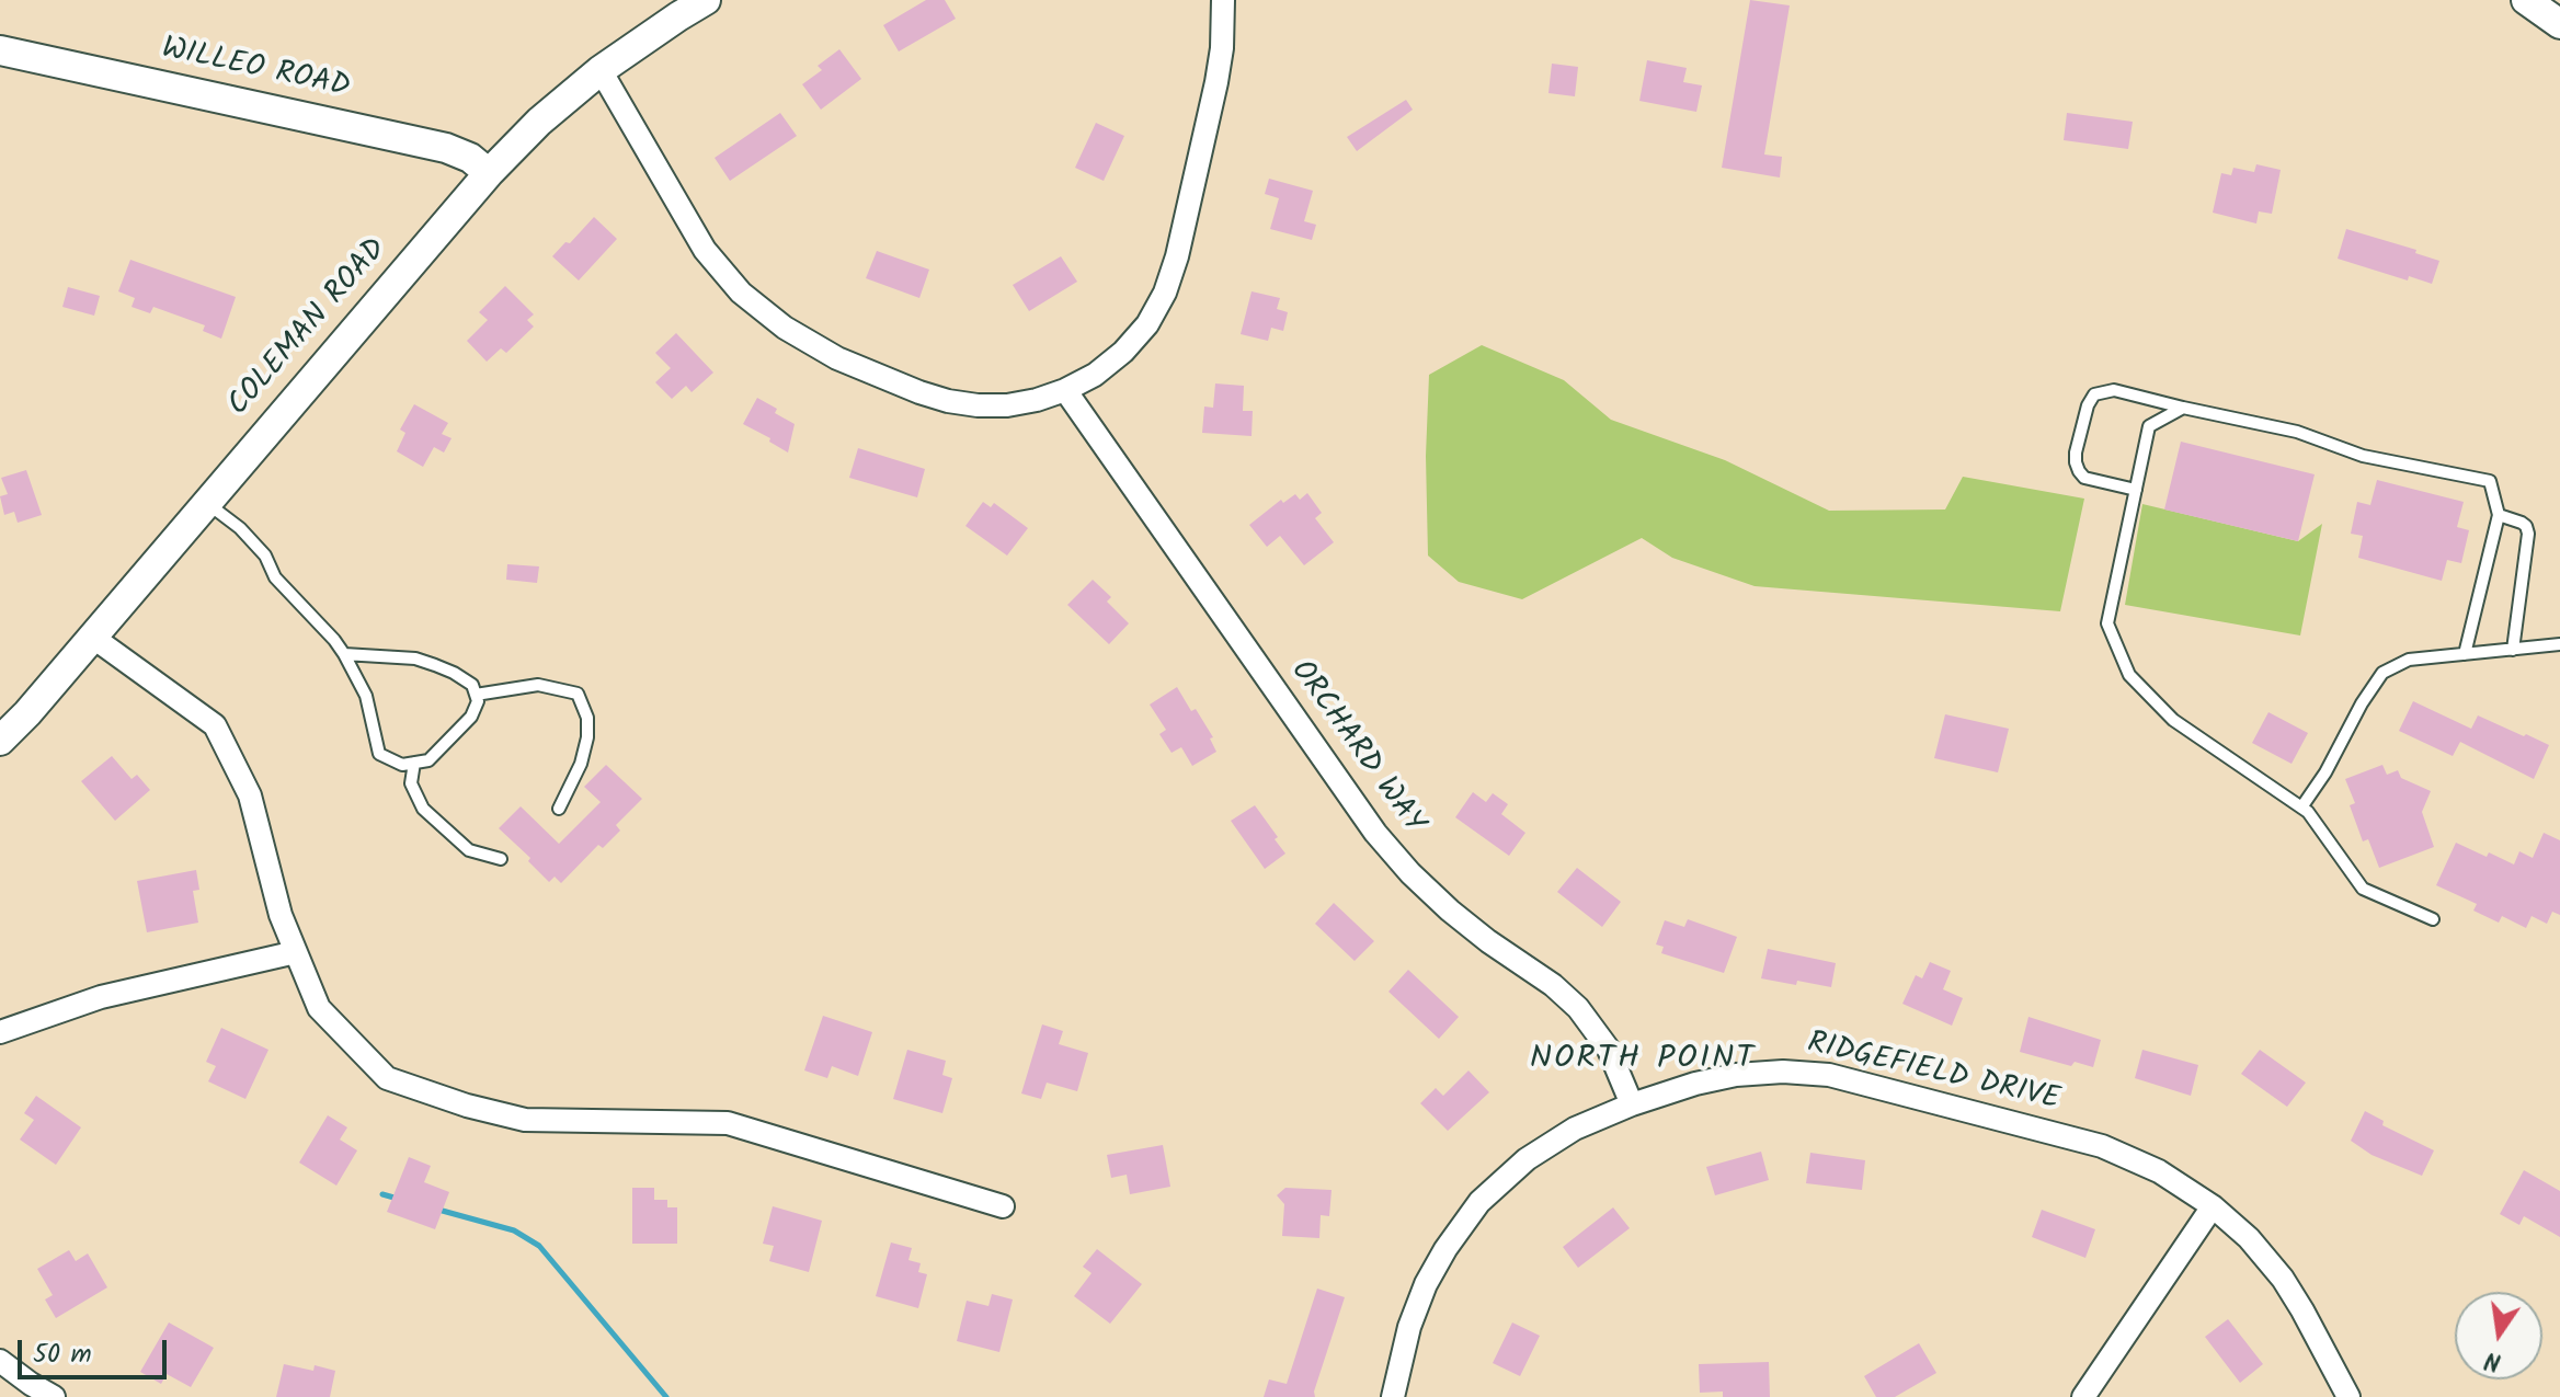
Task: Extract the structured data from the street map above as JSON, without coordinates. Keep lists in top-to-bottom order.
{
  "streets": {
    "street": [
      "WILLEO ROAD",
      "COLEMAN ROAD",
      "ORCHARD WAY",
      "RIDGEFIELD DRIVE"
    ]
  },
  "crossings": [
    ["WILLEO ROAD", "COLEMAN ROAD"],
    ["ORCHARD WAY", "RIDGEFIELD DRIVE"]
  ],
  "districts": ["NORTH POINT"],
  "scale_bar": "50 m",
  "north": "bottom"
}
